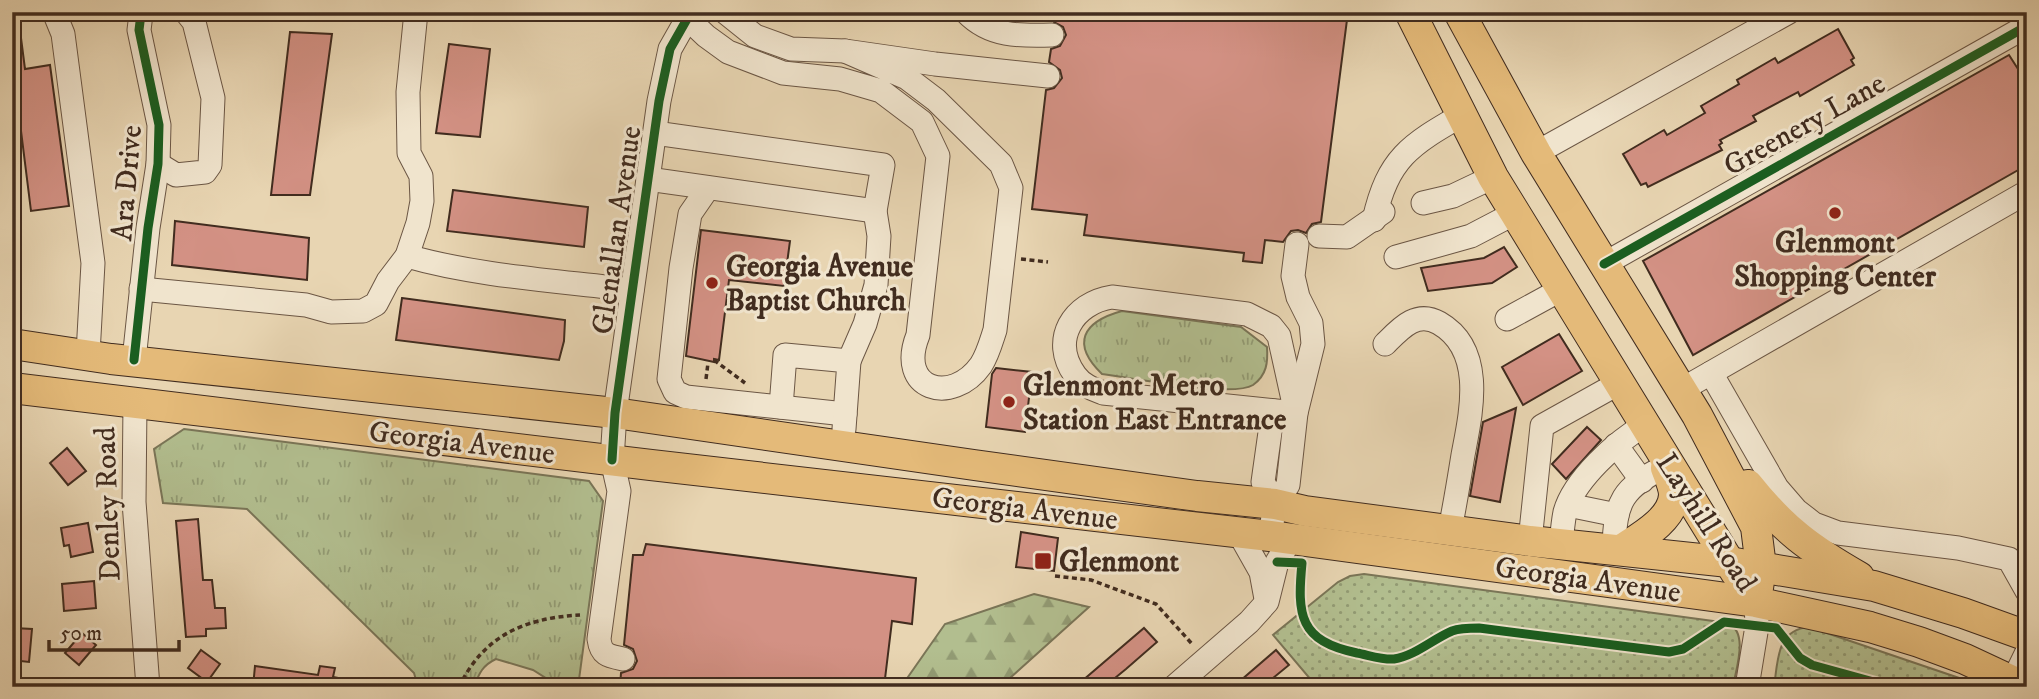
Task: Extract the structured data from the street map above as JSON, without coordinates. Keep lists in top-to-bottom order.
{
  "streets": {
    "main road": ["Georgia Avenue", "Layhill Road"],
    "street": [
      "Greenery Lane",
      "Ara Drive",
      "Glenallan Avenue",
      "Denley Road"
    ]
  },
  "crossings": [
    ["Greenery Lane", "Layhill Road"],
    ["Ara Drive", "Georgia Avenue"],
    ["Glenallan Avenue", "Georgia Avenue"],
    ["Georgia Avenue", "Denley Road"],
    ["Georgia Avenue", "Layhill Road"]
  ],
  "places": {
    "other": ["Glenmont Shopping Center", "Georgia Avenue Baptist Church", "Glenmont Metro Station East Entrance"],
    "transit": ["Glenmont"]
  },
  "scale_bar": "50 m"
}
